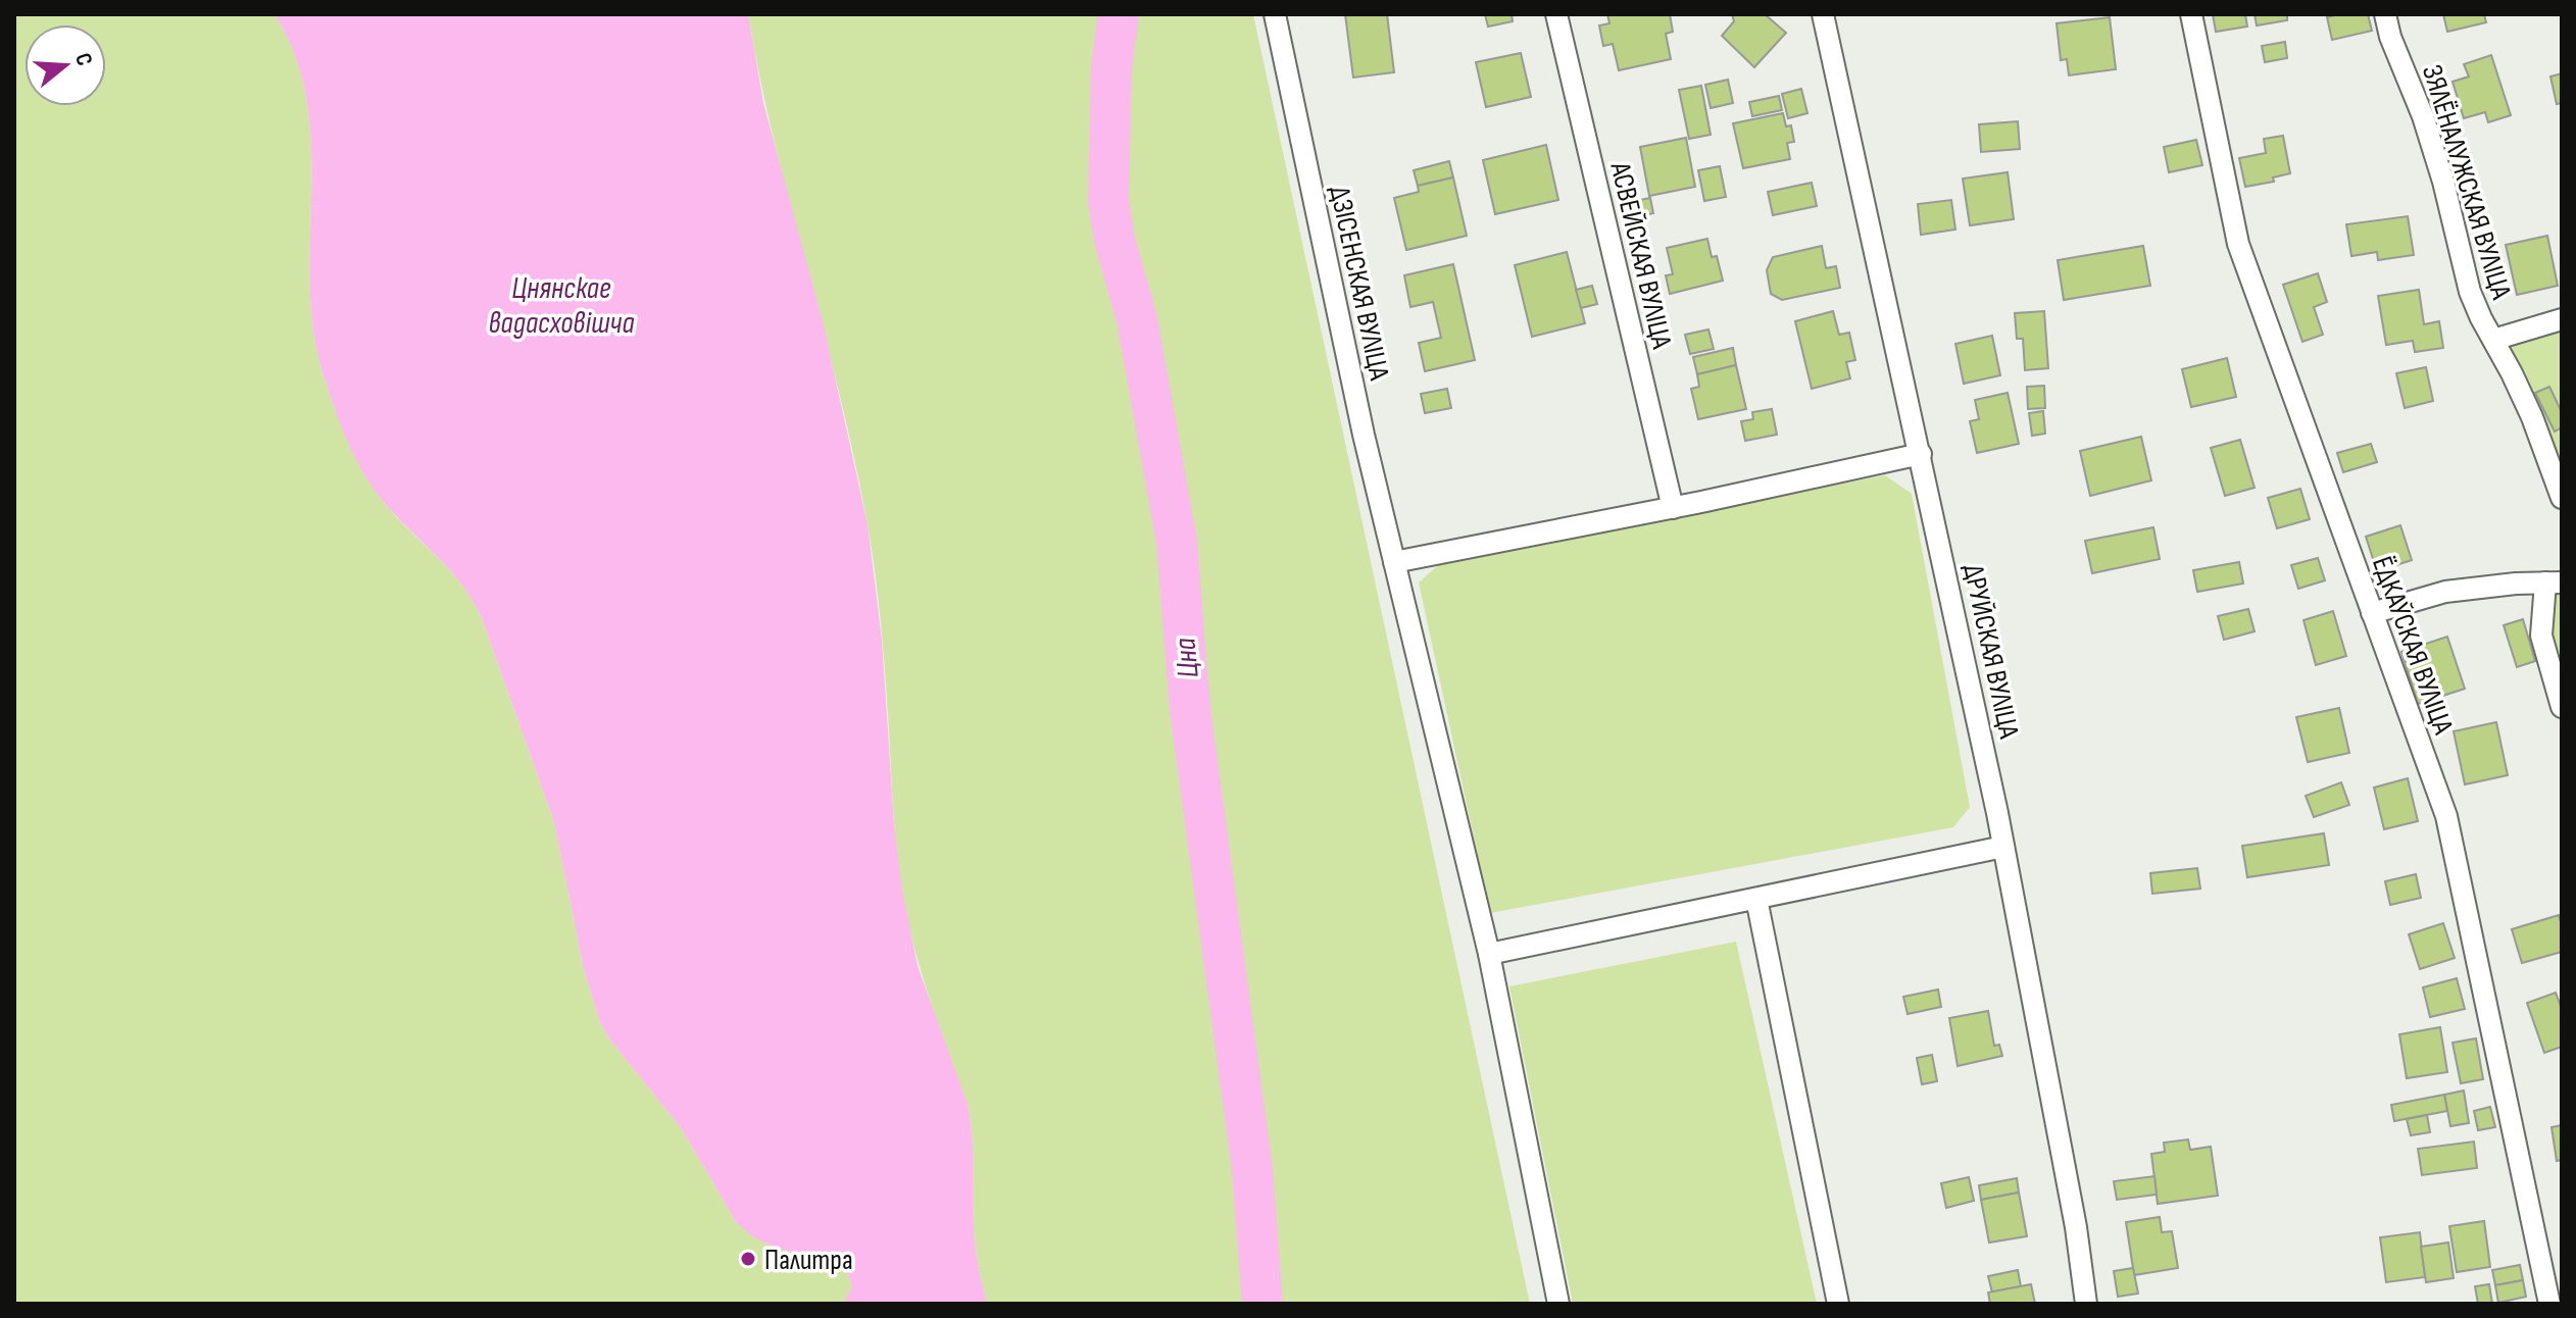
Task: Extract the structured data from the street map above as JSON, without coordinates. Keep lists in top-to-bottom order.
{
  "streets": {
    "street": [
      "ЗЯЛЁНАЛУЖСКАЯ ВУЛІЦА",
      "АСВЕЙСКАЯ ВУЛІЦА",
      "ДЗІСЕНСКАЯ ВУЛІЦА",
      "ЁДКАЎСКАЯ ВУЛІЦА",
      "ДРУЙСКАЯ ВУЛІЦА"
    ]
  },
  "water": ["Цнянскае вадасховішча", "Цна"],
  "places": ["Палитра"],
  "north": "right"
}
